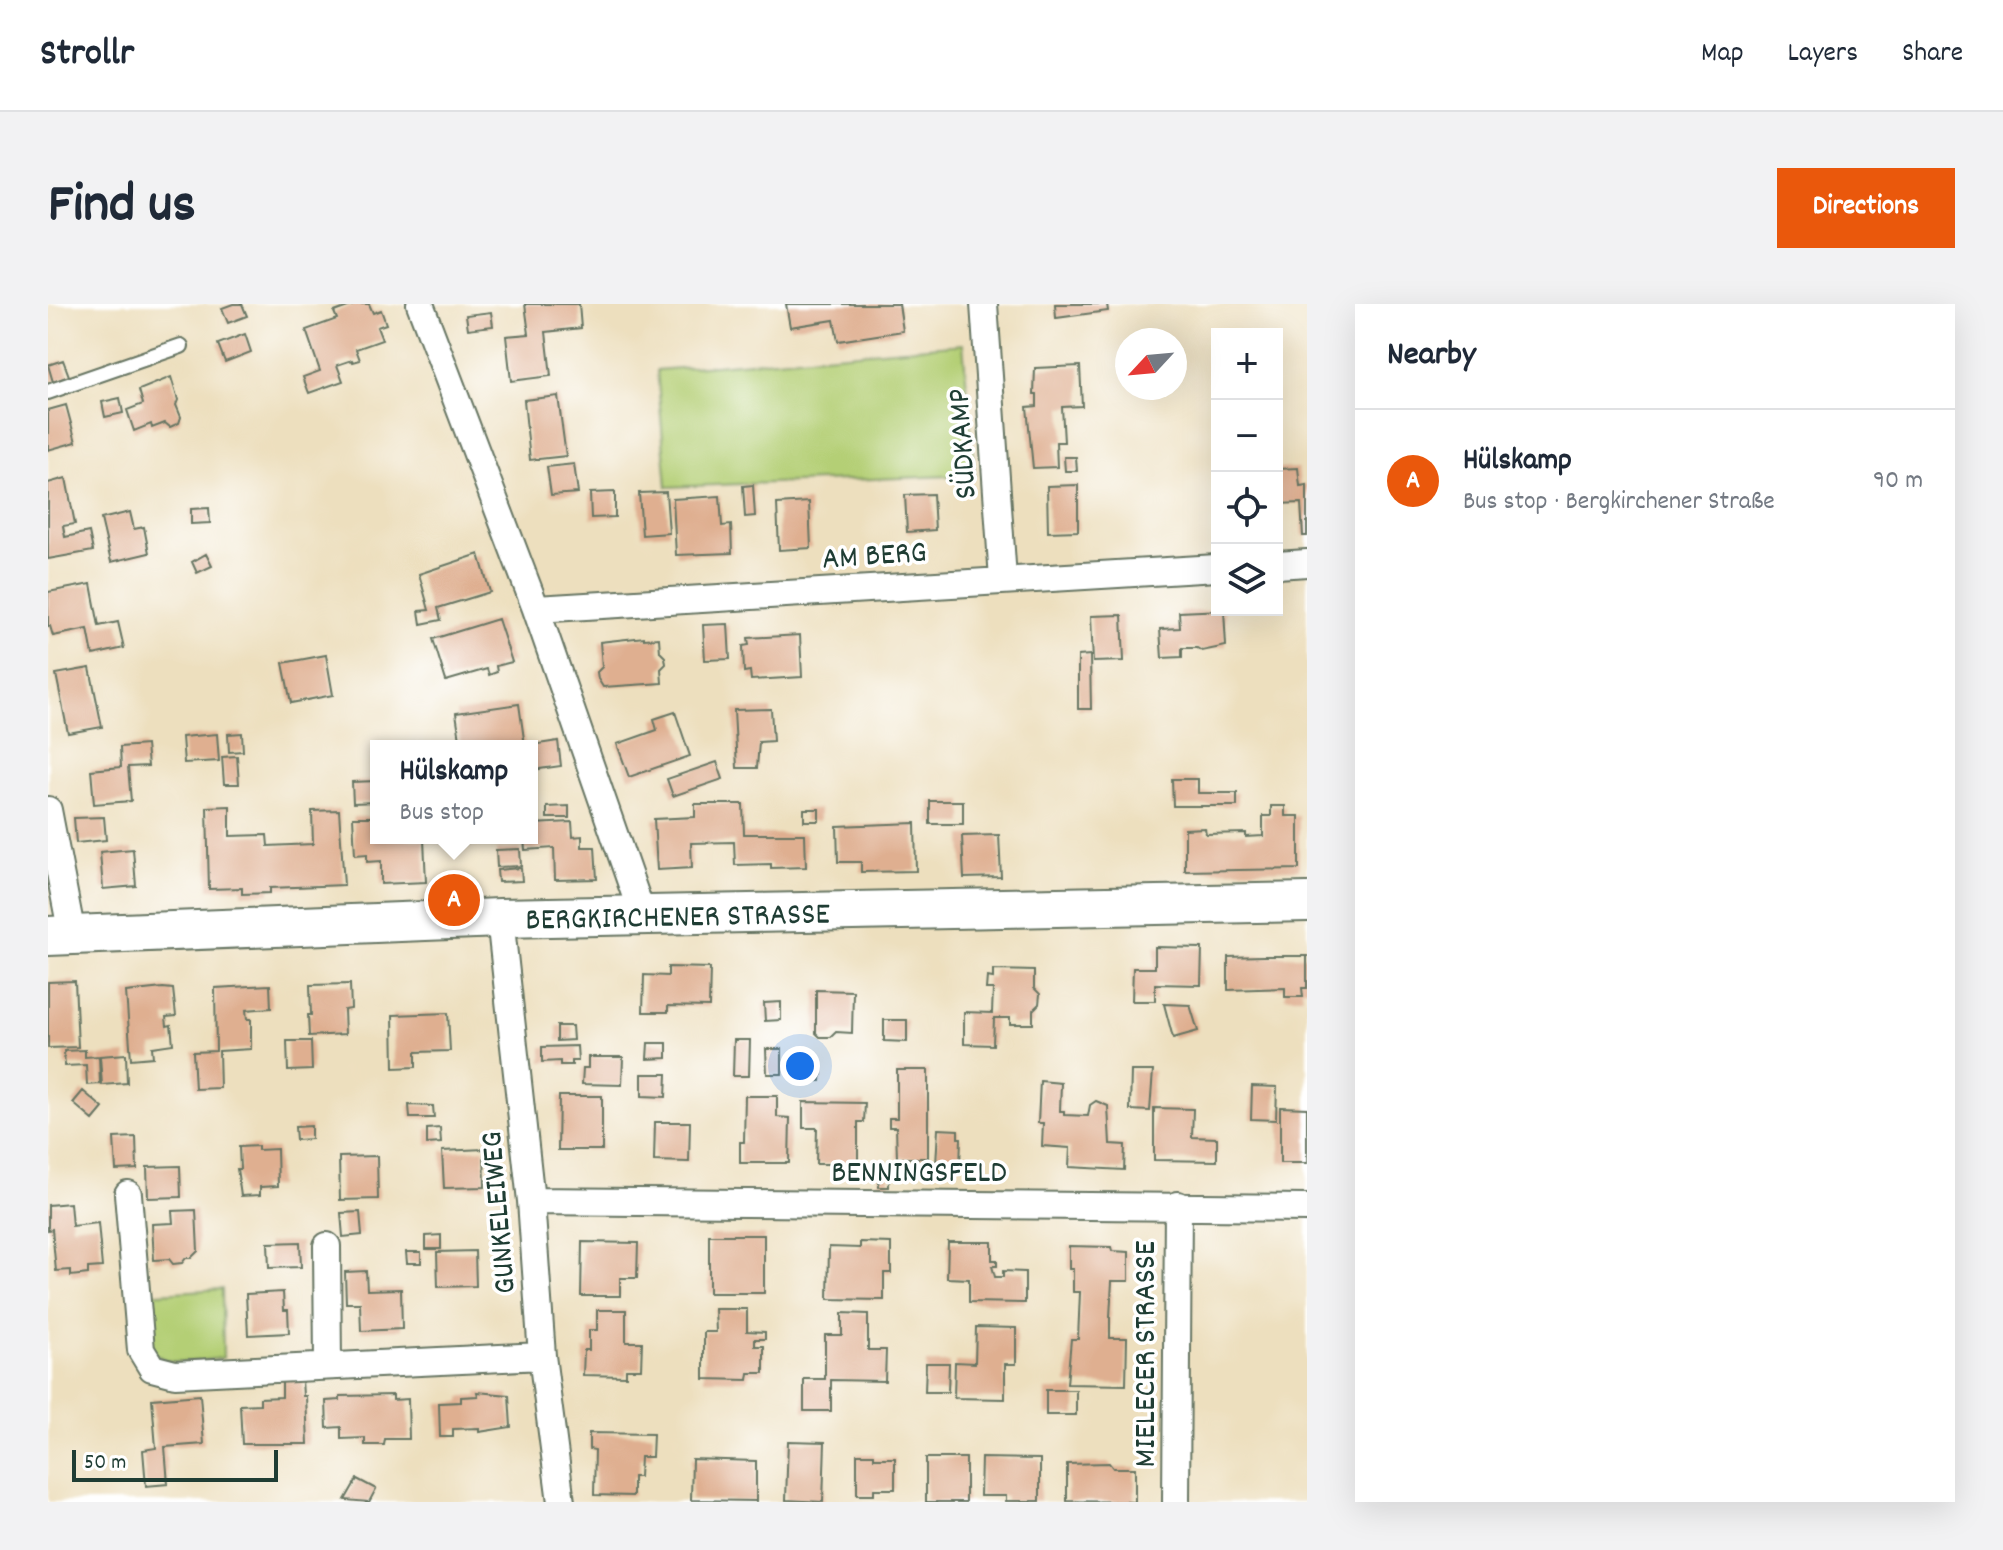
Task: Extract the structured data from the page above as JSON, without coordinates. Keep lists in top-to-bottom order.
{
  "streets": {
    "street": [
      "SÜDKAMP",
      "AM BERG",
      "BERGKIRCHENER STRASSE",
      "BENNINGSFELD",
      "GUNKELEIWEG",
      "MIELECER STRASSE"
    ]
  },
  "crossings": [
    ["SÜDKAMP", "AM BERG"],
    ["BERGKIRCHENER STRASSE", "GUNKELEIWEG"],
    ["BENNINGSFELD", "GUNKELEIWEG"],
    ["BENNINGSFELD", "MIELECER STRASSE"]
  ],
  "scale_bar": "50 m",
  "north": "bottom left",
  "page": {
    "header": "Strollr",
    "nav": ["Map", "Layers", "Share"],
    "title": "Find us",
    "buttons": "Directions",
    "heading": "Nearby",
    "map_buttons": ["+", "−"],
    "list": [
      {
        "mark": "A",
        "name": "Hülskamp",
        "note": "Bus stop · Bergkirchener Straße",
        "value": "90 m"
      }
    ],
    "popup": ["Hülskamp", "Bus stop"],
    "pins": "A",
    "scale": "50 m"
  }
}
